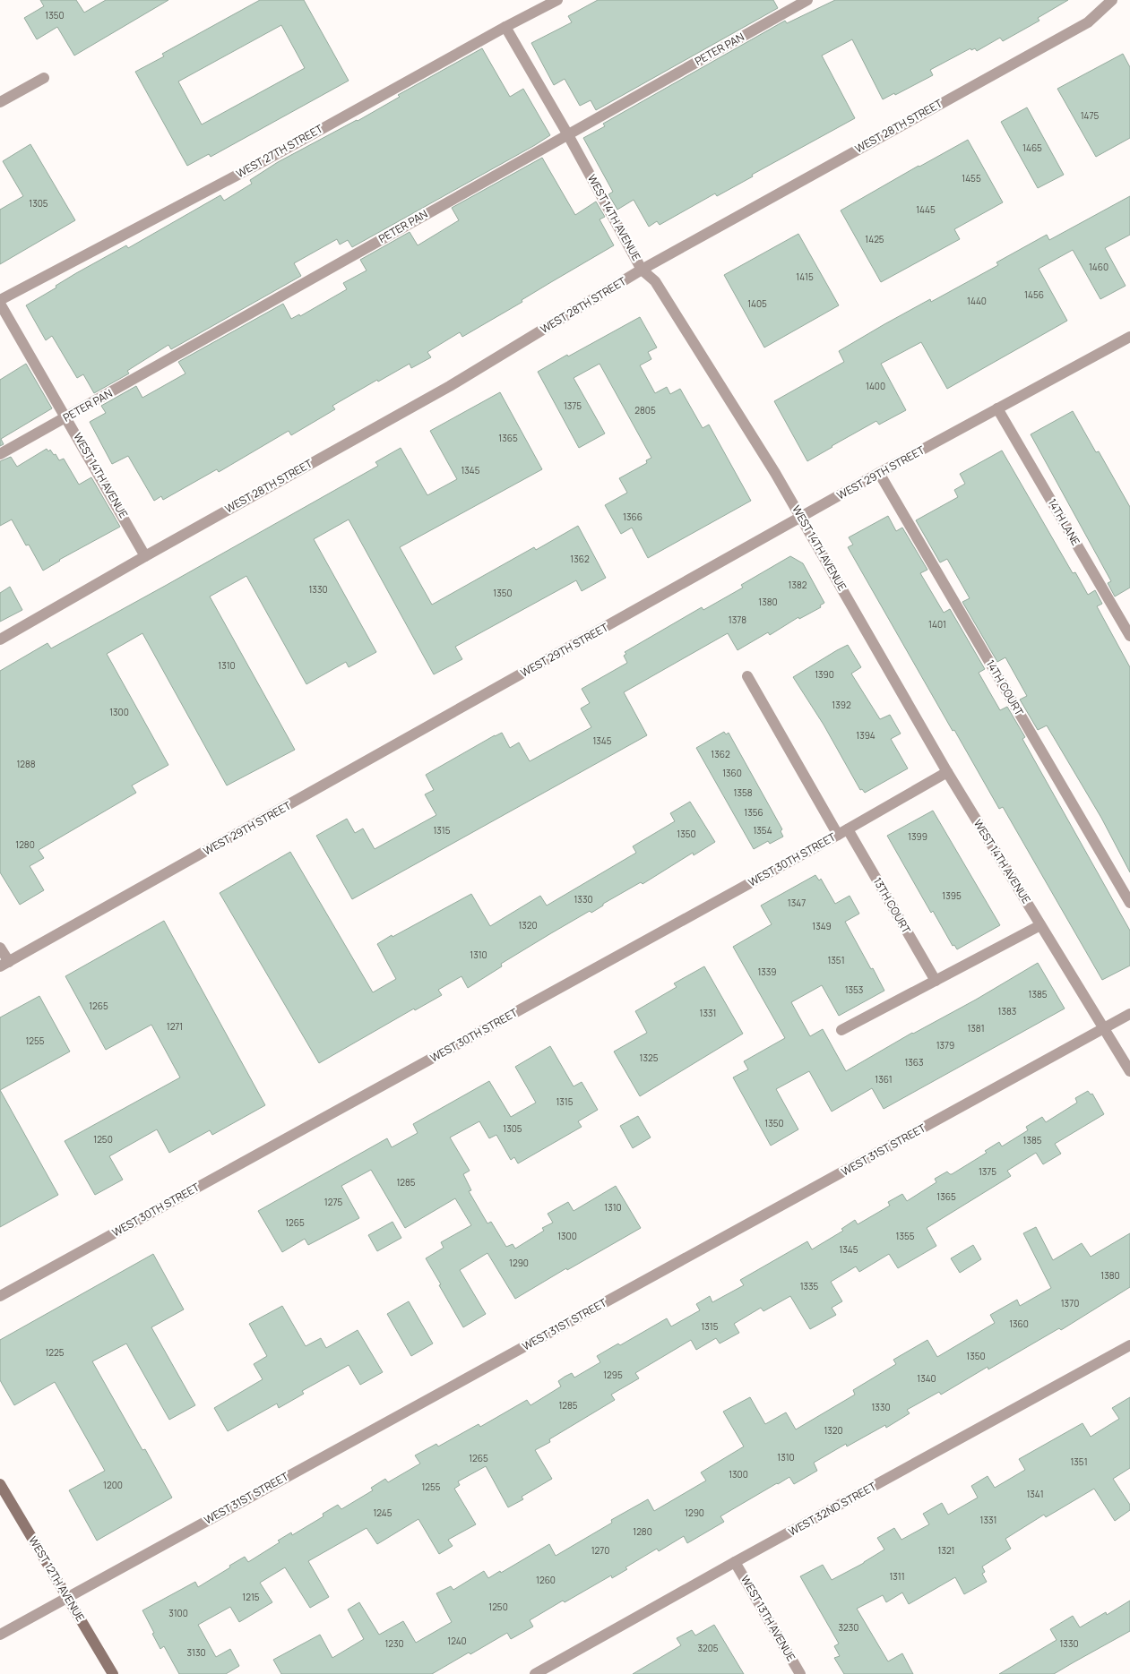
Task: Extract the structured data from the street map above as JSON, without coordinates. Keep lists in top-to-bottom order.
{
  "streets": {
    "main road": ["WEST 12TH AVENUE"],
    "street": [
      "PETER PAN",
      "WEST 28TH STREET",
      "WEST 27TH STREET",
      "WEST 14TH AVENUE",
      "WEST 29TH STREET",
      "14TH LANE",
      "14TH COURT",
      "WEST 30TH STREET",
      "13TH COURT",
      "WEST 31ST STREET",
      "WEST 32ND STREET",
      "WEST 13TH AVENUE"
    ]
  },
  "crossings": [
    ["PETER PAN", "WEST 14TH AVENUE"],
    ["WEST 28TH STREET", "WEST 14TH AVENUE"],
    ["WEST 27TH STREET", "WEST 14TH AVENUE"],
    ["WEST 14TH AVENUE", "WEST 29TH STREET"],
    ["WEST 14TH AVENUE", "WEST 30TH STREET"],
    ["WEST 14TH AVENUE", "WEST 31ST STREET"],
    ["WEST 29TH STREET", "14TH LANE"],
    ["WEST 29TH STREET", "14TH COURT"],
    ["WEST 30TH STREET", "13TH COURT"],
    ["WEST 31ST STREET", "WEST 12TH AVENUE"],
    ["WEST 32ND STREET", "WEST 13TH AVENUE"]
  ],
  "house_numbers": [
    "1350",
    "1475",
    "1465",
    "1455",
    "1305",
    "1445",
    "1425",
    "1460",
    "1415",
    "1456",
    "1440",
    "1405",
    "1400",
    "1375",
    "2805",
    "1365",
    "1345",
    "1366",
    "1362",
    "1382",
    "1330",
    "1350",
    "1380",
    "1378",
    "1401",
    "1310",
    "1390",
    "1392",
    "1300",
    "1394",
    "1345",
    "1362",
    "1288",
    "1360",
    "1358",
    "1356",
    "1315",
    "1354",
    "1350",
    "1399",
    "1280",
    "1395",
    "1330",
    "1347",
    "1320",
    "1349",
    "1310",
    "1351",
    "1339",
    "1353",
    "1385",
    "1265",
    "1383",
    "1331",
    "1271",
    "1381",
    "1255",
    "1379",
    "1325",
    "1363",
    "1361",
    "1315",
    "1350",
    "1305",
    "1250",
    "1385",
    "1375",
    "1285",
    "1365",
    "1275",
    "1310",
    "1265",
    "1300",
    "1355",
    "1345",
    "1290",
    "1380",
    "1335",
    "1370",
    "1360",
    "1315",
    "1225",
    "1350",
    "1295",
    "1340",
    "1285",
    "1330",
    "1320",
    "1310",
    "1265",
    "1351",
    "1300",
    "1200",
    "1255",
    "1341",
    "1245",
    "1290",
    "1331",
    "1280",
    "1270",
    "1321",
    "1311",
    "1260",
    "1215",
    "1250",
    "3100",
    "3230",
    "1240",
    "1230",
    "1330",
    "3205",
    "3130"
  ]
}
